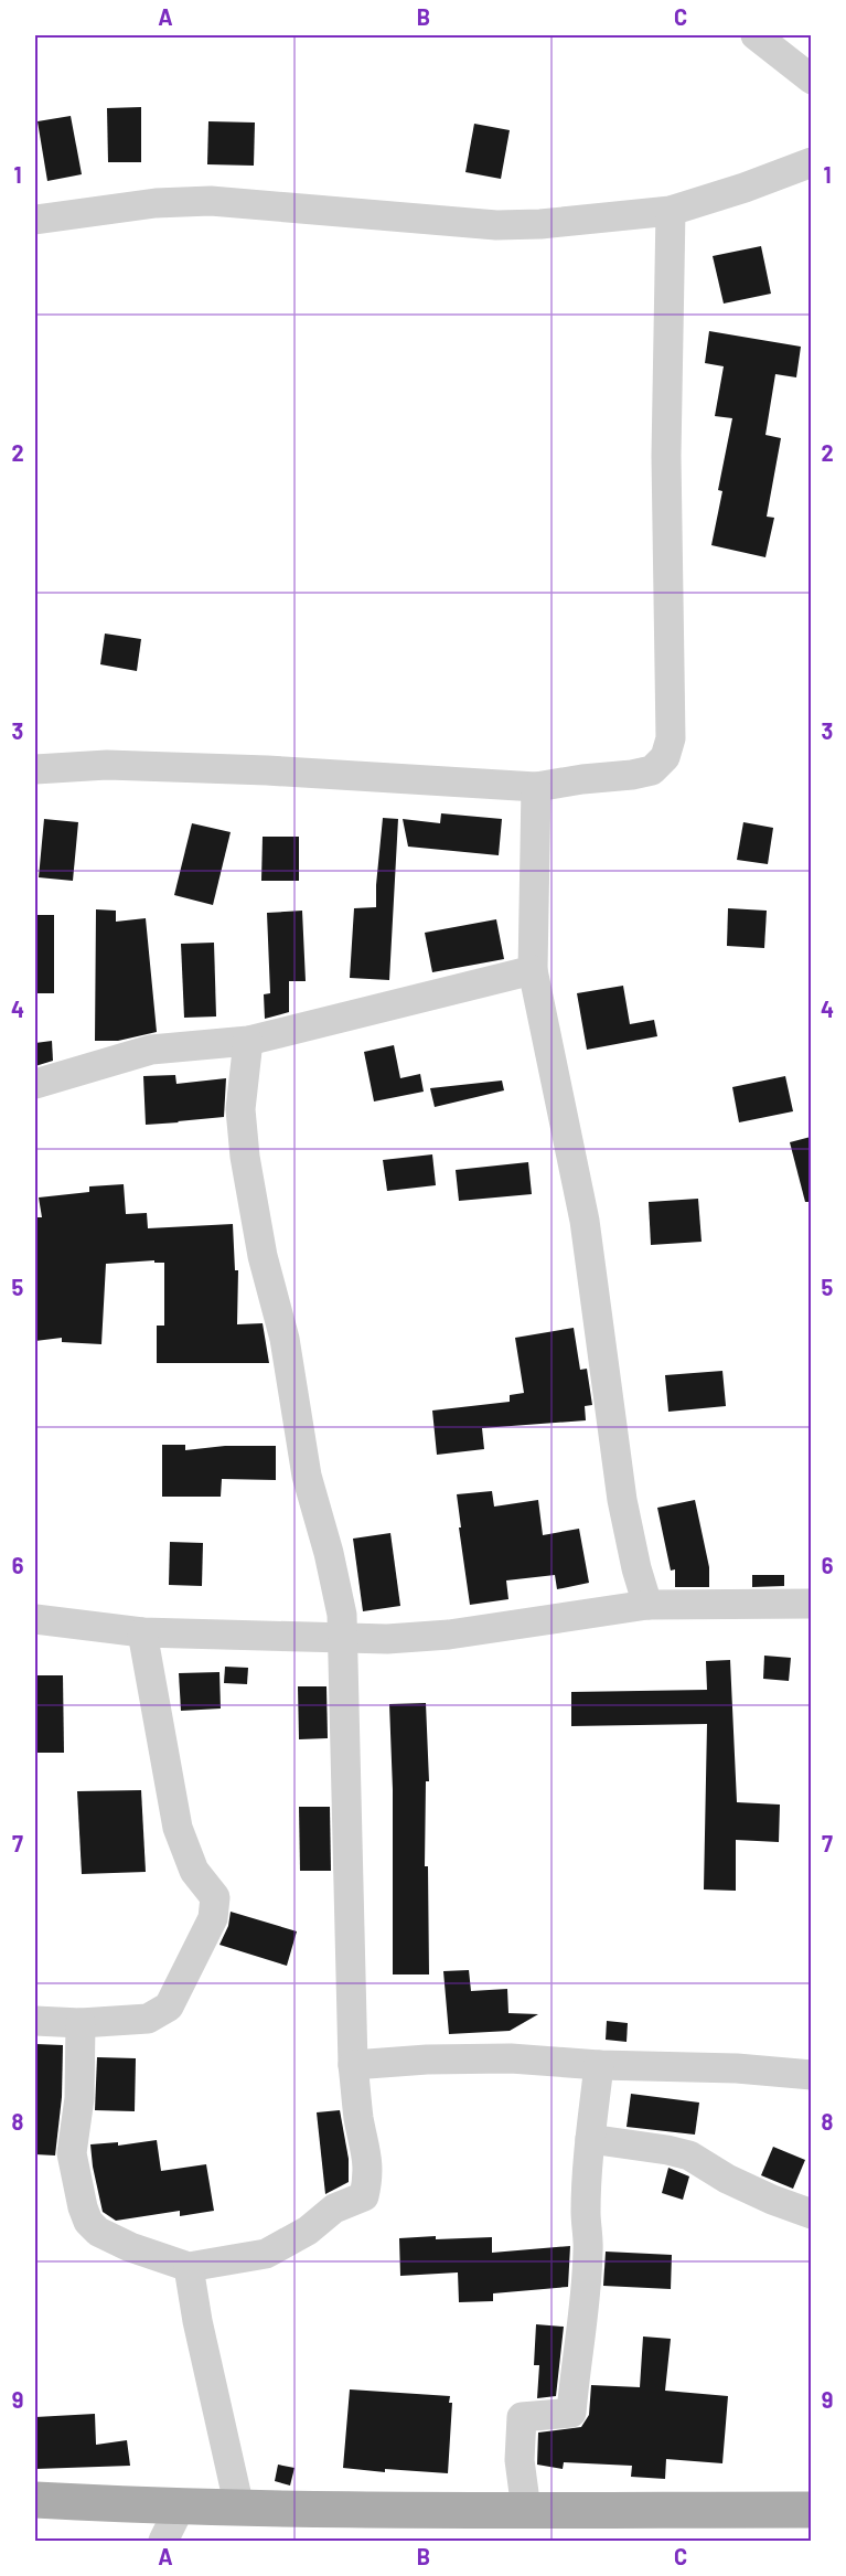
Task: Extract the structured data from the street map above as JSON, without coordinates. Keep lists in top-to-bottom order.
{
  "grid": {
    "columns": ["A", "B", "C"],
    "rows": [
      "1",
      "2",
      "3",
      "4",
      "5",
      "6",
      "7",
      "8",
      "9"
    ]
  }
}
